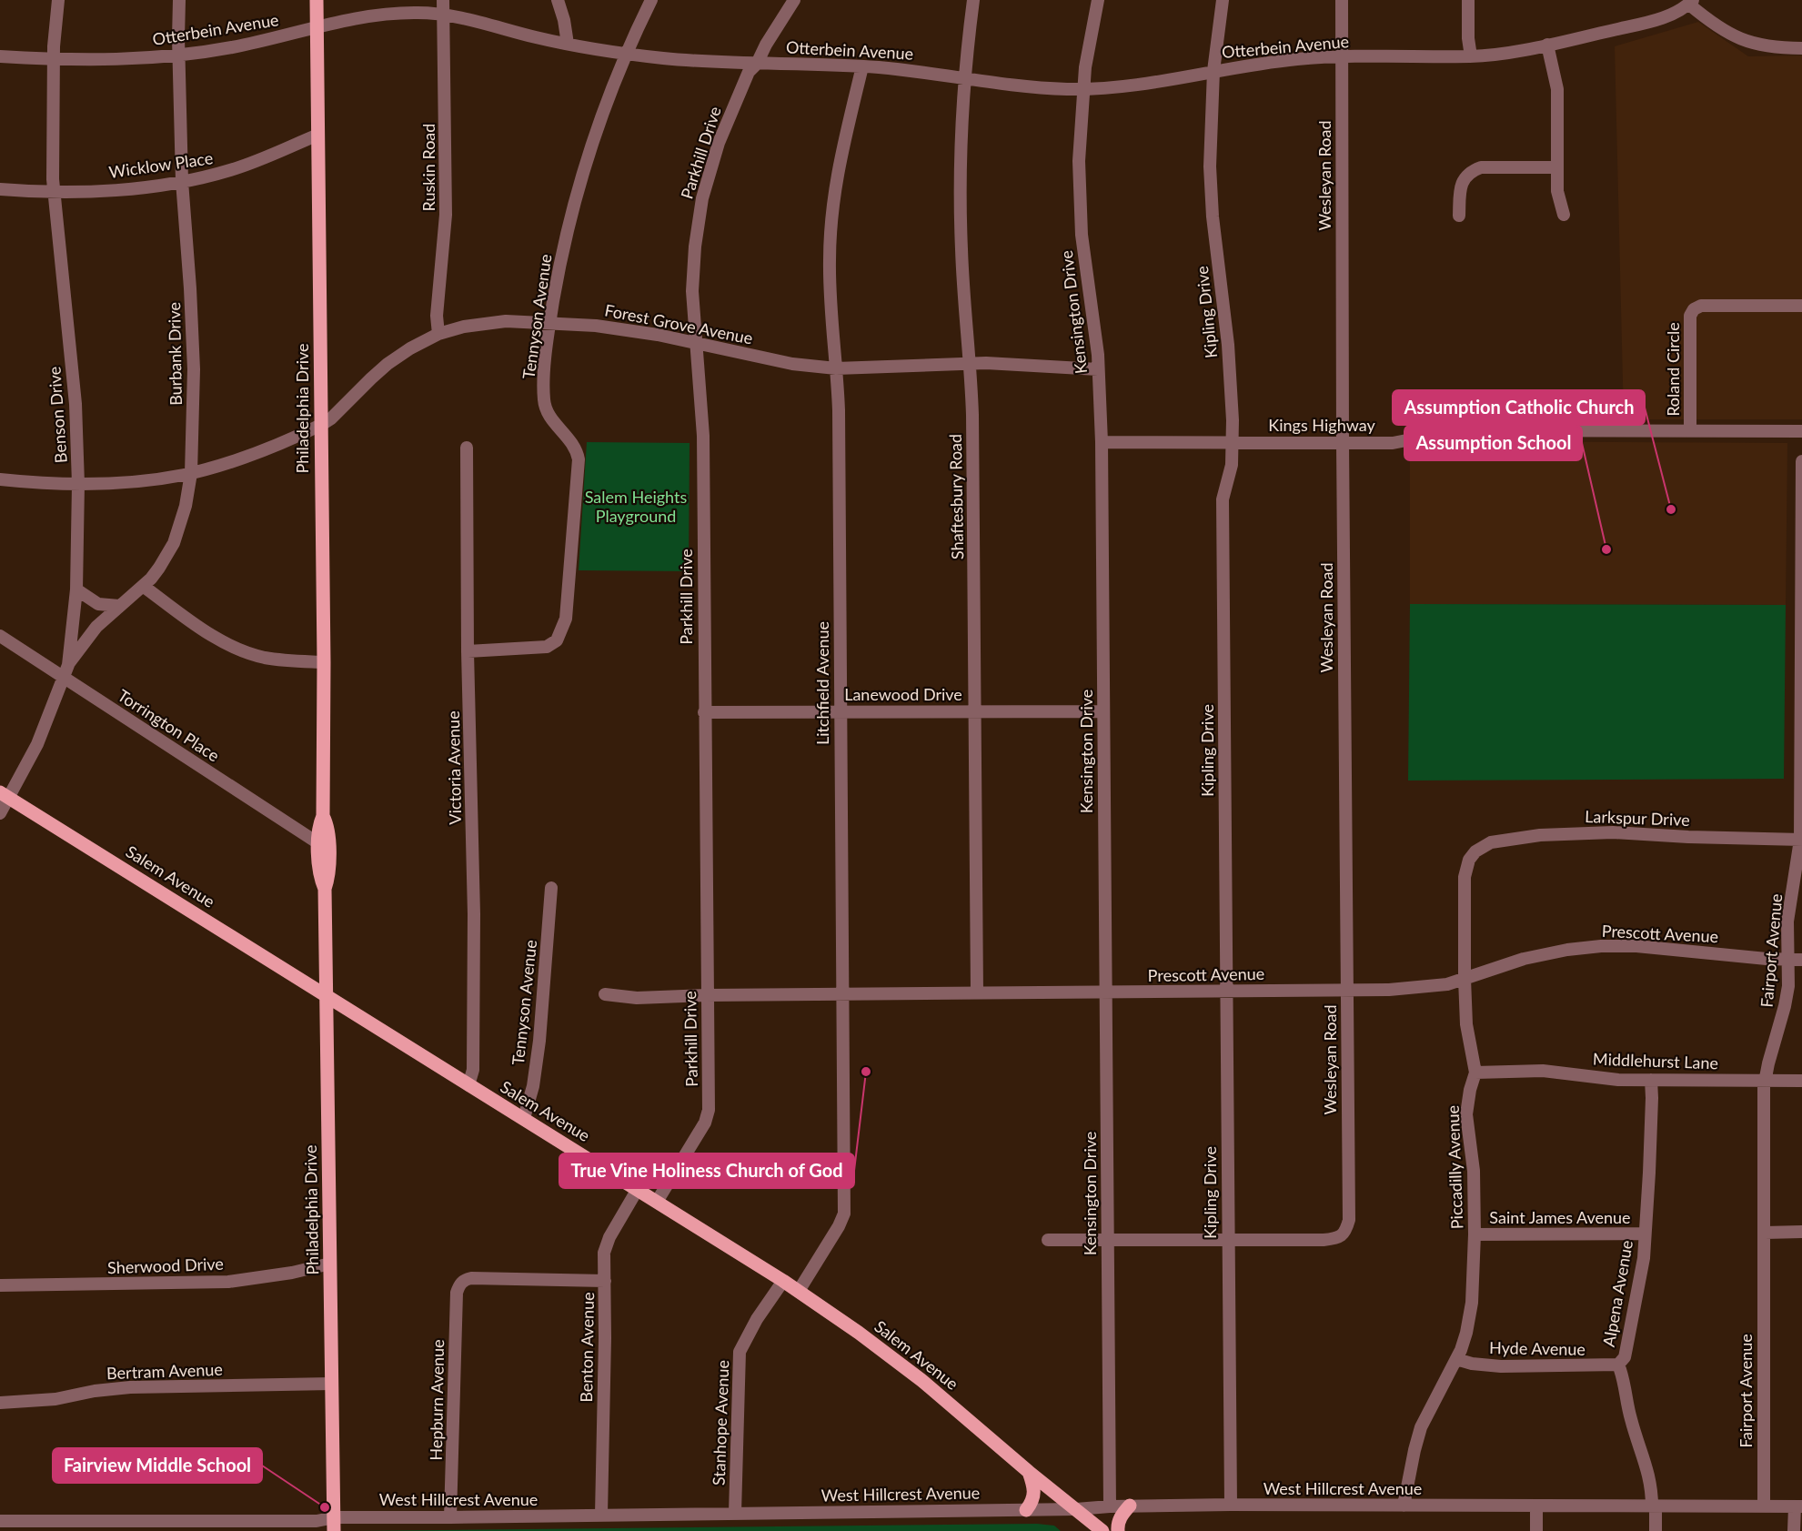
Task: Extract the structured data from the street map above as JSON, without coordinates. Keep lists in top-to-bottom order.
{
  "streets": {
    "main road": ["Philadelphia Drive", "Salem Avenue"],
    "street": [
      "Otterbein Avenue",
      "Parkhill Drive",
      "Wicklow Place",
      "Ruskin Road",
      "Wesleyan Road",
      "Kensington Drive",
      "Kipling Drive",
      "Tennyson Avenue",
      "Forest Grove Avenue",
      "Burbank Drive",
      "Roland Circle",
      "Benson Drive",
      "Kings Highway",
      "Shaftesbury Road",
      "Litchfield Avenue",
      "Lanewood Drive",
      "Torrington Place",
      "Victoria Avenue",
      "Larkspur Drive",
      "Prescott Avenue",
      "Fairport Avenue",
      "Middlehurst Lane",
      "Piccadilly Avenue",
      "Saint James Avenue",
      "Sherwood Drive",
      "Alpena Avenue",
      "Benton Avenue",
      "Hyde Avenue",
      "Bertram Avenue",
      "Hepburn Avenue",
      "Stanhope Avenue",
      "West Hillcrest Avenue"
    ]
  },
  "crossings": [
    ["Otterbein Avenue", "Parkhill Drive"],
    ["Otterbein Avenue", "Ruskin Road"],
    ["Otterbein Avenue", "Wesleyan Road"],
    ["Otterbein Avenue", "Kensington Drive"],
    ["Otterbein Avenue", "Kipling Drive"],
    ["Otterbein Avenue", "Tennyson Avenue"],
    ["Otterbein Avenue", "Burbank Drive"],
    ["Otterbein Avenue", "Philadelphia Drive"],
    ["Otterbein Avenue", "Benson Drive"],
    ["Otterbein Avenue", "Shaftesbury Road"],
    ["Otterbein Avenue", "Litchfield Avenue"],
    ["Parkhill Drive", "Forest Grove Avenue"],
    ["Parkhill Drive", "Lanewood Drive"],
    ["Parkhill Drive", "Salem Avenue"],
    ["Parkhill Drive", "Prescott Avenue"],
    ["Wicklow Place", "Burbank Drive"],
    ["Wicklow Place", "Philadelphia Drive"],
    ["Wicklow Place", "Benson Drive"],
    ["Ruskin Road", "Forest Grove Avenue"],
    ["Wesleyan Road", "Kipling Drive"],
    ["Wesleyan Road", "Kings Highway"],
    ["Wesleyan Road", "Prescott Avenue"],
    ["Kensington Drive", "Forest Grove Avenue"],
    ["Kensington Drive", "Kings Highway"],
    ["Kensington Drive", "Lanewood Drive"],
    ["Kensington Drive", "Prescott Avenue"],
    ["Kensington Drive", "West Hillcrest Avenue"],
    ["Kipling Drive", "Kings Highway"],
    ["Kipling Drive", "Prescott Avenue"],
    ["Kipling Drive", "West Hillcrest Avenue"],
    ["Tennyson Avenue", "Forest Grove Avenue"],
    ["Tennyson Avenue", "Victoria Avenue"],
    ["Tennyson Avenue", "Salem Avenue"],
    ["Forest Grove Avenue", "Burbank Drive"],
    ["Forest Grove Avenue", "Philadelphia Drive"],
    ["Forest Grove Avenue", "Benson Drive"],
    ["Forest Grove Avenue", "Shaftesbury Road"],
    ["Forest Grove Avenue", "Litchfield Avenue"],
    ["Burbank Drive", "Benson Drive"],
    ["Burbank Drive", "Torrington Place"],
    ["Roland Circle", "Kings Highway"],
    ["Philadelphia Drive", "Torrington Place"],
    ["Philadelphia Drive", "Salem Avenue"],
    ["Philadelphia Drive", "Sherwood Drive"],
    ["Philadelphia Drive", "Bertram Avenue"],
    ["Philadelphia Drive", "West Hillcrest Avenue"],
    ["Benson Drive", "Torrington Place"],
    ["Benson Drive", "Salem Avenue"],
    ["Shaftesbury Road", "Lanewood Drive"],
    ["Shaftesbury Road", "Prescott Avenue"],
    ["Litchfield Avenue", "Lanewood Drive"],
    ["Litchfield Avenue", "Salem Avenue"],
    ["Litchfield Avenue", "Prescott Avenue"],
    ["Victoria Avenue", "Salem Avenue"],
    ["Larkspur Drive", "Fairport Avenue"],
    ["Larkspur Drive", "Piccadilly Avenue"],
    ["Salem Avenue", "Benton Avenue"],
    ["Salem Avenue", "Stanhope Avenue"],
    ["Salem Avenue", "West Hillcrest Avenue"],
    ["Prescott Avenue", "Fairport Avenue"],
    ["Prescott Avenue", "Piccadilly Avenue"],
    ["Fairport Avenue", "Middlehurst Lane"],
    ["Fairport Avenue", "West Hillcrest Avenue"],
    ["Middlehurst Lane", "Piccadilly Avenue"],
    ["Middlehurst Lane", "Alpena Avenue"],
    ["Piccadilly Avenue", "Saint James Avenue"],
    ["Piccadilly Avenue", "Hyde Avenue"],
    ["Piccadilly Avenue", "West Hillcrest Avenue"],
    ["Saint James Avenue", "Alpena Avenue"],
    ["Alpena Avenue", "Hyde Avenue"],
    ["Alpena Avenue", "West Hillcrest Avenue"],
    ["Benton Avenue", "Hepburn Avenue"],
    ["Benton Avenue", "West Hillcrest Avenue"],
    ["Hepburn Avenue", "West Hillcrest Avenue"],
    ["Stanhope Avenue", "West Hillcrest Avenue"]
  ],
  "parks": ["Salem Heights Playground"],
  "places": [
    "Assumption Catholic Church",
    "Assumption School",
    "True Vine Holiness Church of God",
    "Fairview Middle School"
  ]
}
